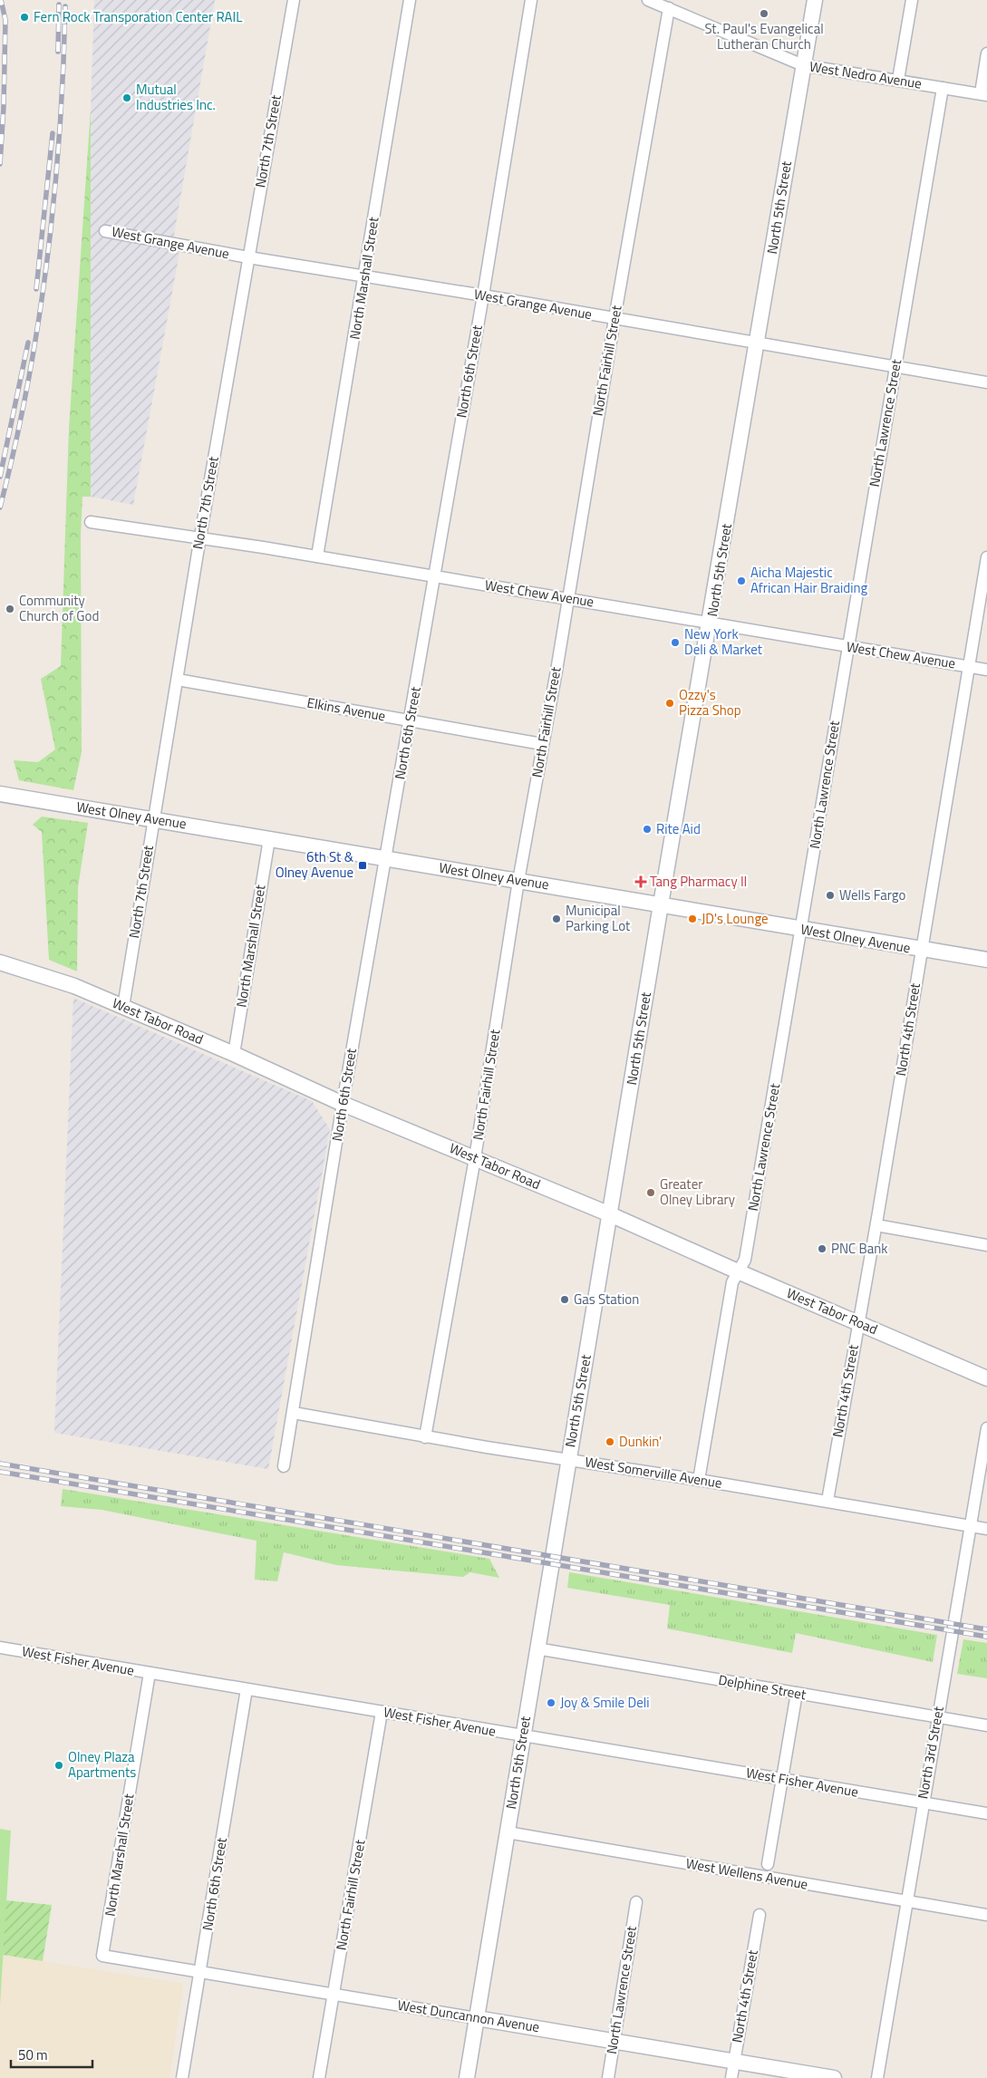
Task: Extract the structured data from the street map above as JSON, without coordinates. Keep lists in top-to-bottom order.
{
  "streets": {
    "street": [
      "West Nedro Avenue",
      "North 7th Street",
      "North 5th Street",
      "West Grange Avenue",
      "North Marshall Street",
      "North Fairhill Street",
      "North 6th Street",
      "North Lawrence Street",
      "West Chew Avenue",
      "Elkins Avenue",
      "West Olney Avenue",
      "West Tabor Road",
      "North 4th Street",
      "West Somerville Avenue",
      "West Fisher Avenue",
      "Delphine Street",
      "North 3rd Street",
      "West Wellens Avenue",
      "West Duncannon Avenue"
    ]
  },
  "crossings": [
    ["West Nedro Avenue", "North 5th Street"],
    ["West Nedro Avenue", "North Fairhill Street"],
    ["West Nedro Avenue", "North Lawrence Street"],
    ["North 7th Street", "West Grange Avenue"],
    ["North 7th Street", "West Chew Avenue"],
    ["North 7th Street", "Elkins Avenue"],
    ["North 7th Street", "West Olney Avenue"],
    ["North 7th Street", "West Tabor Road"],
    ["North 5th Street", "West Grange Avenue"],
    ["North 5th Street", "West Chew Avenue"],
    ["North 5th Street", "West Olney Avenue"],
    ["North 5th Street", "West Tabor Road"],
    ["North 5th Street", "West Somerville Avenue"],
    ["North 5th Street", "West Fisher Avenue"],
    ["North 5th Street", "Delphine Street"],
    ["North 5th Street", "West Wellens Avenue"],
    ["North 5th Street", "West Duncannon Avenue"],
    ["West Grange Avenue", "North Marshall Street"],
    ["West Grange Avenue", "North Fairhill Street"],
    ["West Grange Avenue", "North 6th Street"],
    ["West Grange Avenue", "North Lawrence Street"],
    ["North Marshall Street", "West Chew Avenue"],
    ["North Marshall Street", "West Olney Avenue"],
    ["North Marshall Street", "West Tabor Road"],
    ["North Marshall Street", "West Fisher Avenue"],
    ["North Marshall Street", "West Duncannon Avenue"],
    ["North Fairhill Street", "West Chew Avenue"],
    ["North Fairhill Street", "Elkins Avenue"],
    ["North Fairhill Street", "West Olney Avenue"],
    ["North Fairhill Street", "West Tabor Road"],
    ["North Fairhill Street", "West Somerville Avenue"],
    ["North Fairhill Street", "West Fisher Avenue"],
    ["North Fairhill Street", "West Duncannon Avenue"],
    ["North 6th Street", "West Chew Avenue"],
    ["North 6th Street", "Elkins Avenue"],
    ["North 6th Street", "West Olney Avenue"],
    ["North 6th Street", "West Tabor Road"],
    ["North 6th Street", "West Somerville Avenue"],
    ["North 6th Street", "West Fisher Avenue"],
    ["North 6th Street", "West Duncannon Avenue"],
    ["North Lawrence Street", "West Chew Avenue"],
    ["North Lawrence Street", "West Olney Avenue"],
    ["North Lawrence Street", "West Tabor Road"],
    ["North Lawrence Street", "West Somerville Avenue"],
    ["North Lawrence Street", "West Duncannon Avenue"],
    ["West Chew Avenue", "North 4th Street"],
    ["West Olney Avenue", "North 4th Street"],
    ["West Tabor Road", "North 4th Street"],
    ["North 4th Street", "West Somerville Avenue"],
    ["North 4th Street", "West Duncannon Avenue"],
    ["West Somerville Avenue", "North 3rd Street"],
    ["West Fisher Avenue", "North 3rd Street"],
    ["Delphine Street", "North 3rd Street"],
    ["North 3rd Street", "West Wellens Avenue"]
  ],
  "places": {
    "other": [
      "St. Paul's Evangelical Lutheran Church",
      "Fern Rock Transporation Center RAIL",
      "Mutual Industries Inc.",
      "Aicha Majestic African Hair Braiding",
      "Community Church of God",
      "New York Deli & Market",
      "Ozzy's Pizza Shop",
      "Rite Aid",
      "Wells Fargo",
      "Municipal Parking Lot",
      "JD's Lounge",
      "Greater Olney Library",
      "PNC Bank",
      "Gas Station",
      "Dunkin'",
      "Joy & Smile Deli",
      "Olney Plaza Apartments"
    ],
    "transit": ["6th St & Olney Avenue"],
    "health": ["Tang Pharmacy II"]
  },
  "scale_bar": "50 m"
}
